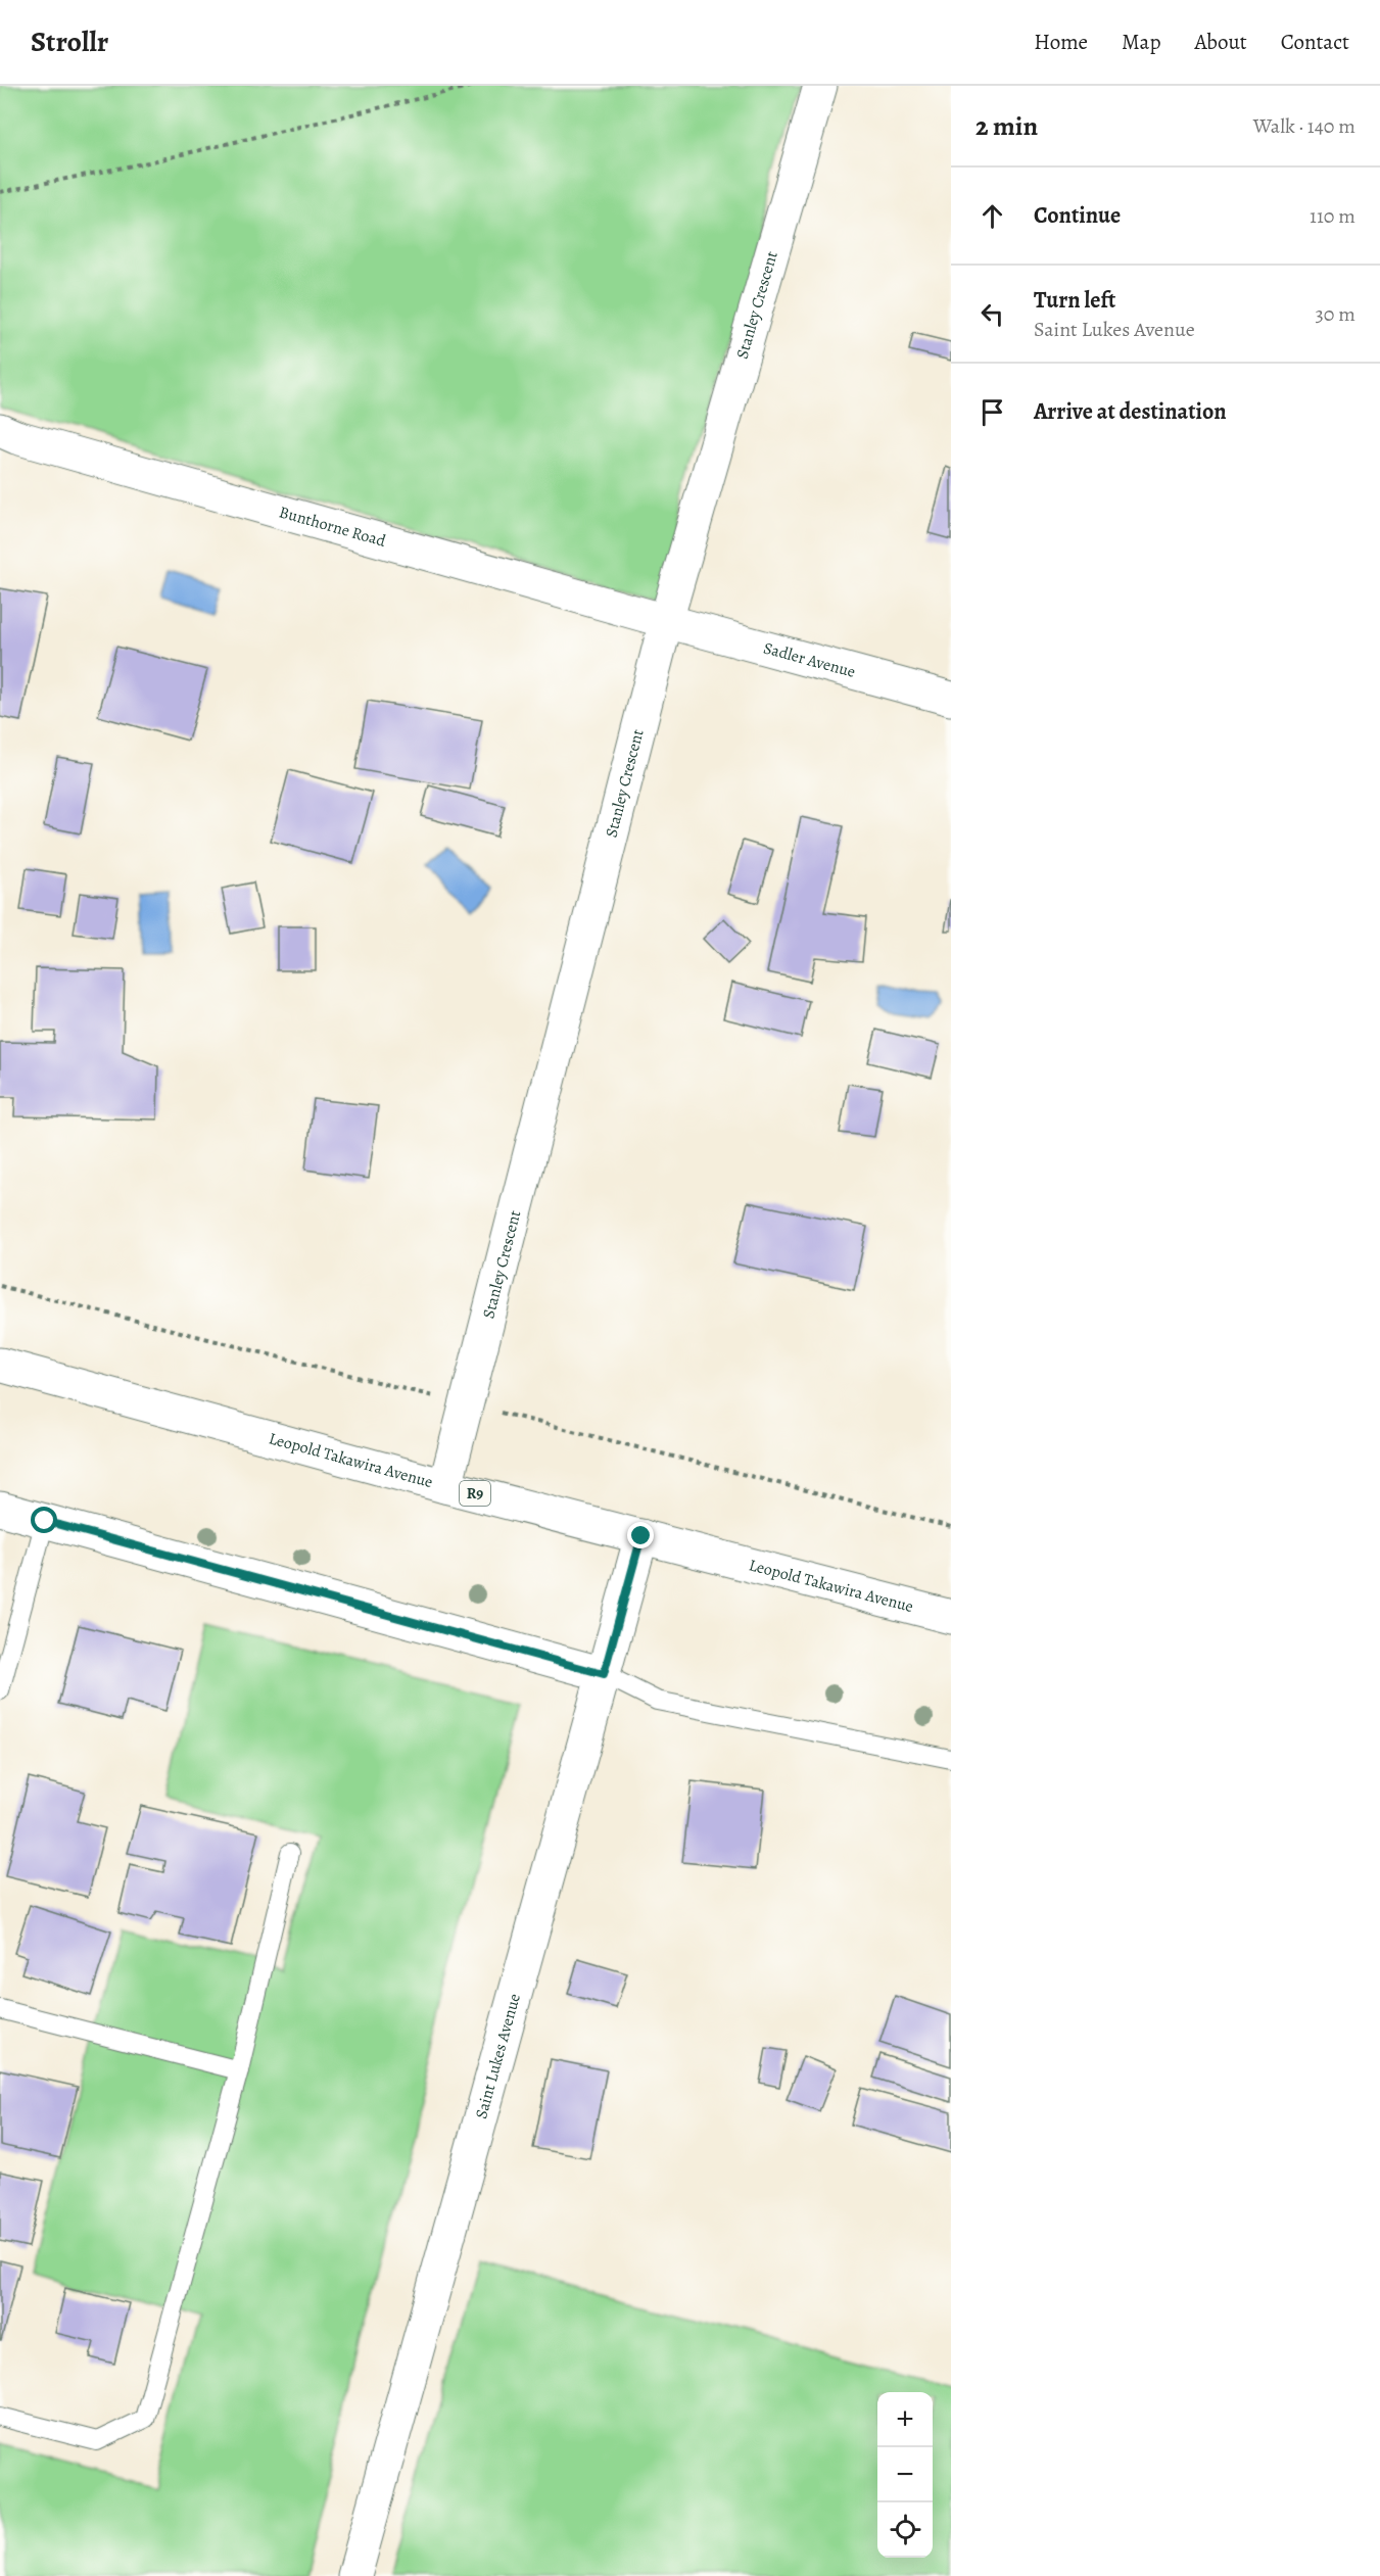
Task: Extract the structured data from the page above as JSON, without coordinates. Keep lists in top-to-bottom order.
{
  "streets": {
    "main road": [
      "Stanley Crescent",
      "Bunthorne Road",
      "Sadler Avenue",
      "Leopold Takawira Avenue",
      "R9",
      "Saint Lukes Avenue"
    ]
  },
  "crossings": [
    ["Stanley Crescent", "Bunthorne Road"],
    ["Stanley Crescent", "Sadler Avenue"],
    ["Stanley Crescent", "Leopold Takawira Avenue"],
    ["Bunthorne Road", "Sadler Avenue"],
    ["Leopold Takawira Avenue", "Saint Lukes Avenue"]
  ],
  "page": {
    "header": "Strollr",
    "nav": [
      "Home",
      "Map",
      "About",
      "Contact"
    ],
    "heading": ["2 min", "Walk · 140 m"],
    "list": [
      ["Continue", "110 m"],
      ["Turn left", "Saint Lukes Avenue", "30 m"],
      "Arrive at destination"
    ],
    "map_buttons": ["+", "−"]
  }
}
